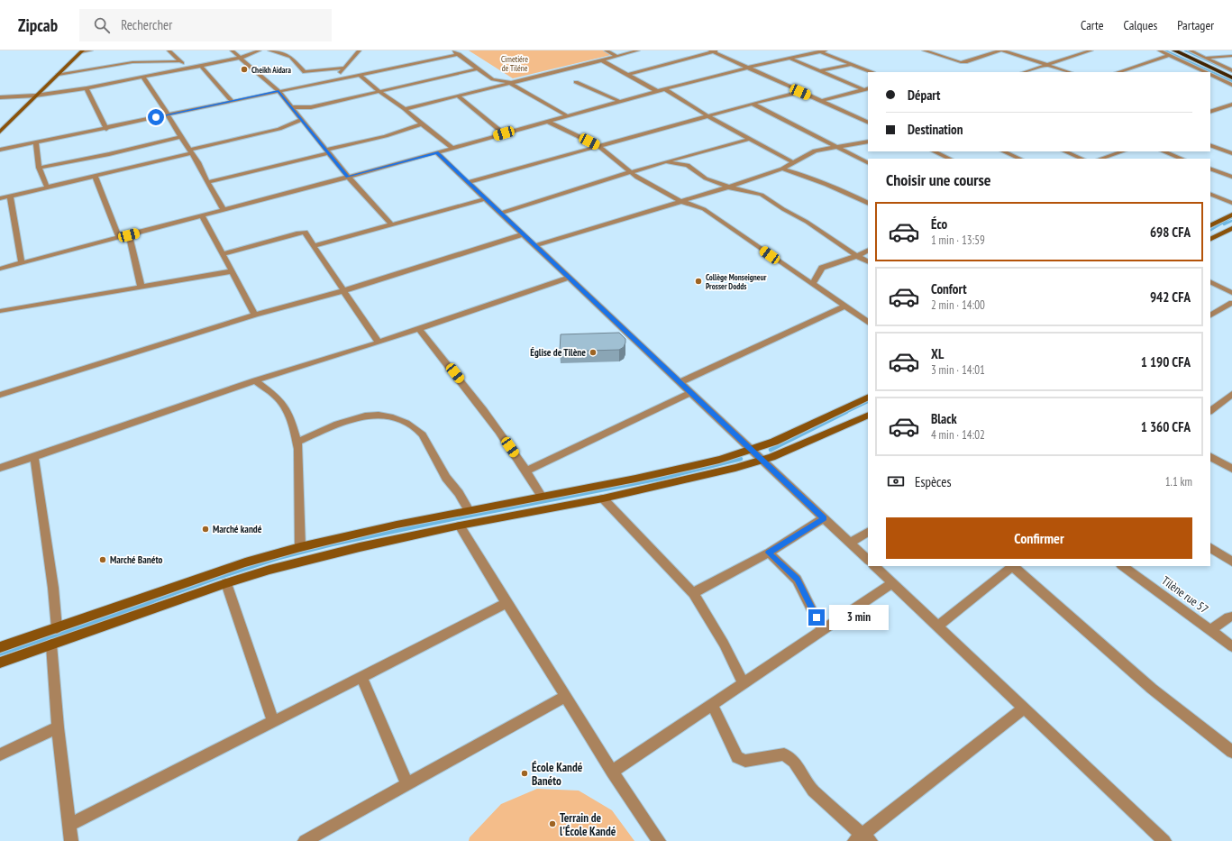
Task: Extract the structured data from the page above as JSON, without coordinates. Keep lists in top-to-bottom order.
{
  "streets": {
    "street": ["Tilène rue 57"]
  },
  "parks": ["Cimetiére de Tiléne"],
  "places": [
    "Cheikh Aidara",
    "Collège Monseigneur Prosser Dodds",
    "Église de Tilène",
    "Marché kandé",
    "Marché Banéto",
    "École Kandé Banéto",
    "Terrain de l'École Kandé"
  ],
  "page": {
    "header": "Zipcab",
    "search": "Rechercher",
    "nav": ["Carte", "Calques", "Partager"],
    "banner": ["Départ", "Destination"],
    "heading": "Choisir une course",
    "list": [
      {
        "name": "Éco",
        "note": "1 min · 13:59",
        "value": "698 CFA"
      },
      {
        "name": "Confort",
        "note": "2 min · 14:00",
        "value": "942 CFA"
      },
      {
        "name": "XL",
        "note": "3 min · 14:01",
        "value": "1 190 CFA"
      },
      {
        "name": "Black",
        "note": "4 min · 14:02",
        "value": "1 360 CFA"
      }
    ],
    "pay": ["Espèces", "1.1 km"],
    "buttons": "Confirmer",
    "bubble": "3 min"
  }
}
